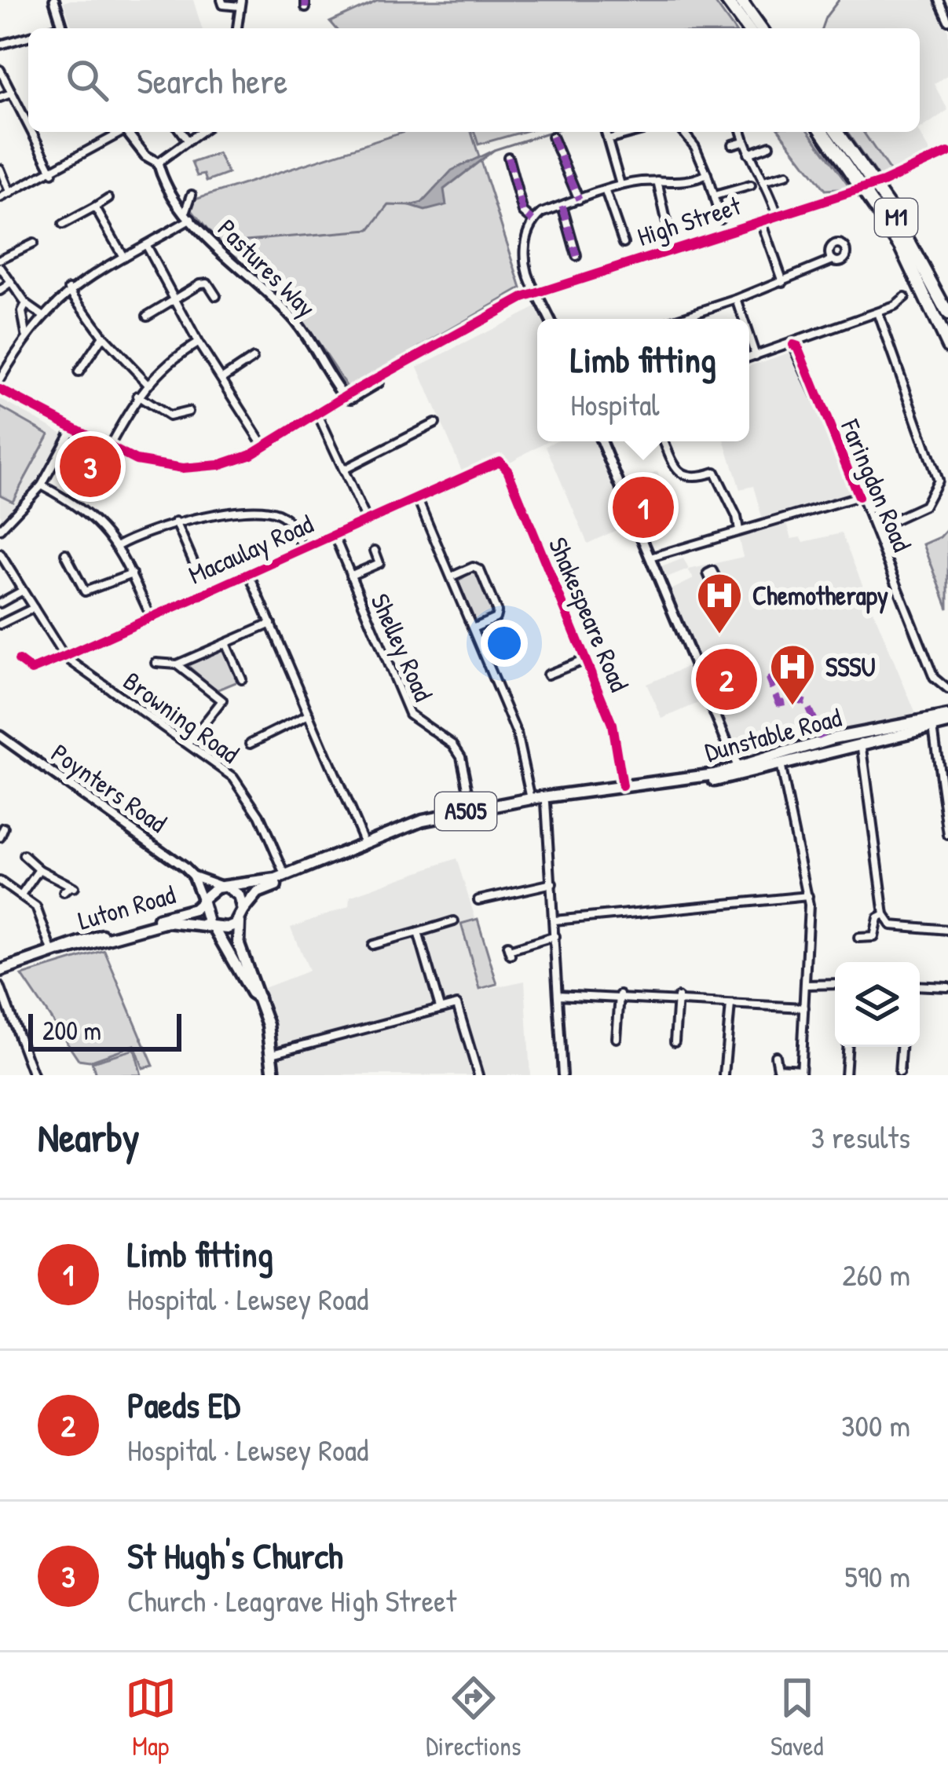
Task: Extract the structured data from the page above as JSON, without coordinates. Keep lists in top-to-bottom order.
{
  "streets": {
    "highway": ["M1"],
    "main road": ["Dunstable Road", "A505", "Luton Road"],
    "street": [
      "High Street",
      "Pastures Way",
      "Faringdon Road",
      "Macaulay Road",
      "Shakespeare Road",
      "Shelley Road",
      "Browning Road",
      "Poynters Road"
    ]
  },
  "crossings": [
    ["High Street", "Pastures Way"],
    ["Macaulay Road", "Shakespeare Road"],
    ["Macaulay Road", "Shelley Road"],
    ["Macaulay Road", "Browning Road"],
    ["Shakespeare Road", "Dunstable Road"],
    ["Shelley Road", "Dunstable Road"],
    ["Browning Road", "Dunstable Road"],
    ["Dunstable Road", "Poynters Road"],
    ["Dunstable Road", "A505"],
    ["Dunstable Road", "Luton Road"],
    ["Poynters Road", "A505"],
    ["Poynters Road", "Luton Road"],
    ["A505", "Luton Road"]
  ],
  "places": {
    "hospital": ["Chemotherapy", "SSSU"]
  },
  "scale_bar": "200 m",
  "page": {
    "search": "Search here",
    "popup": ["Limb fitting", "Hospital"],
    "pins": ["3", "1", "2"],
    "scale": "200 m",
    "heading": ["Nearby", "3 results"],
    "list": [
      {
        "mark": "1",
        "name": "Limb fitting",
        "note": "Hospital · Lewsey Road",
        "value": "260 m"
      },
      {
        "mark": "2",
        "name": "Paeds ED",
        "note": "Hospital · Lewsey Road",
        "value": "300 m"
      },
      {
        "mark": "3",
        "name": "St Hugh's Church",
        "note": "Church · Leagrave High Street",
        "value": "590 m"
      }
    ],
    "nav": ["Map", "Directions", "Saved"]
  }
}
